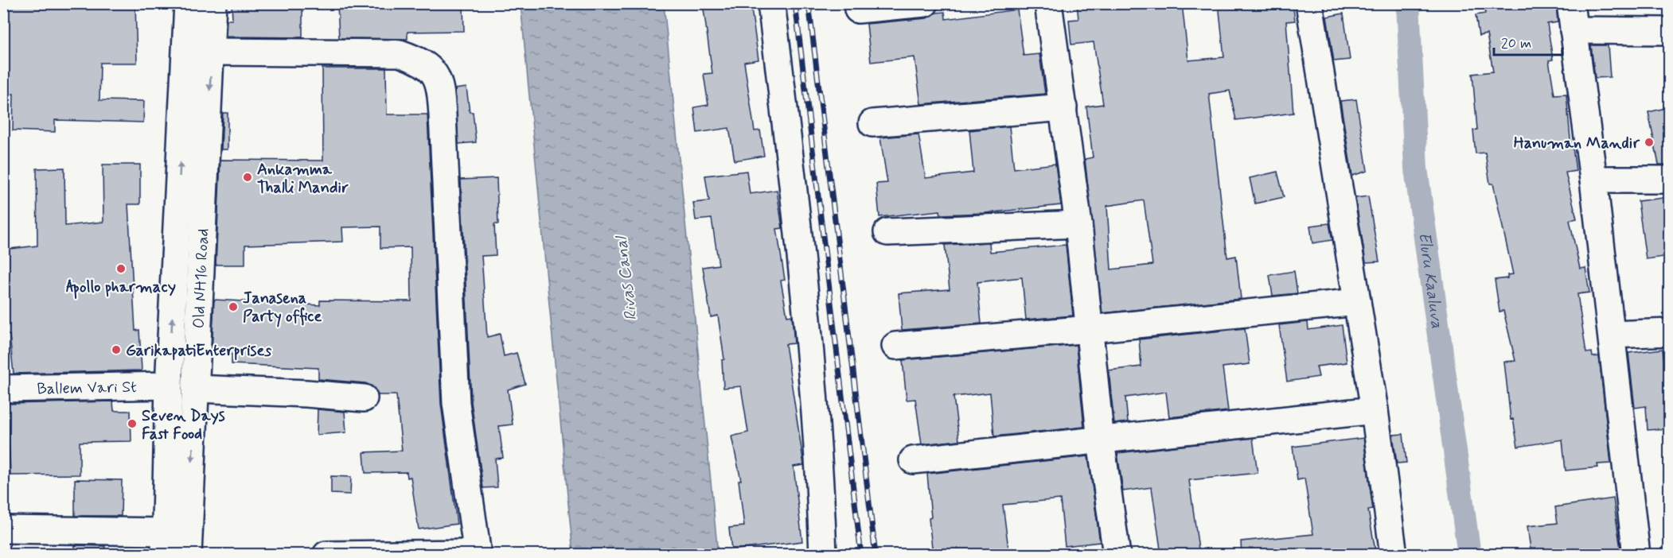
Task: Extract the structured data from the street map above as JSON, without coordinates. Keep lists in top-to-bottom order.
{
  "streets": {
    "street": ["Old NH16 Road", "Ballem Vari St"]
  },
  "crossings": [
    ["Old NH16 Road", "Ballem Vari St"]
  ],
  "water": ["Rivas Canal", "Eluru Kaaluva"],
  "places": [
    "Hanuman Mandir",
    "Ankamma Thalli Mandir",
    "Apollo pharmacy",
    "Janasena Party office",
    "GarikapatiEnterprises",
    "Seven Days Fast Food"
  ],
  "scale_bar": "20 m"
}
